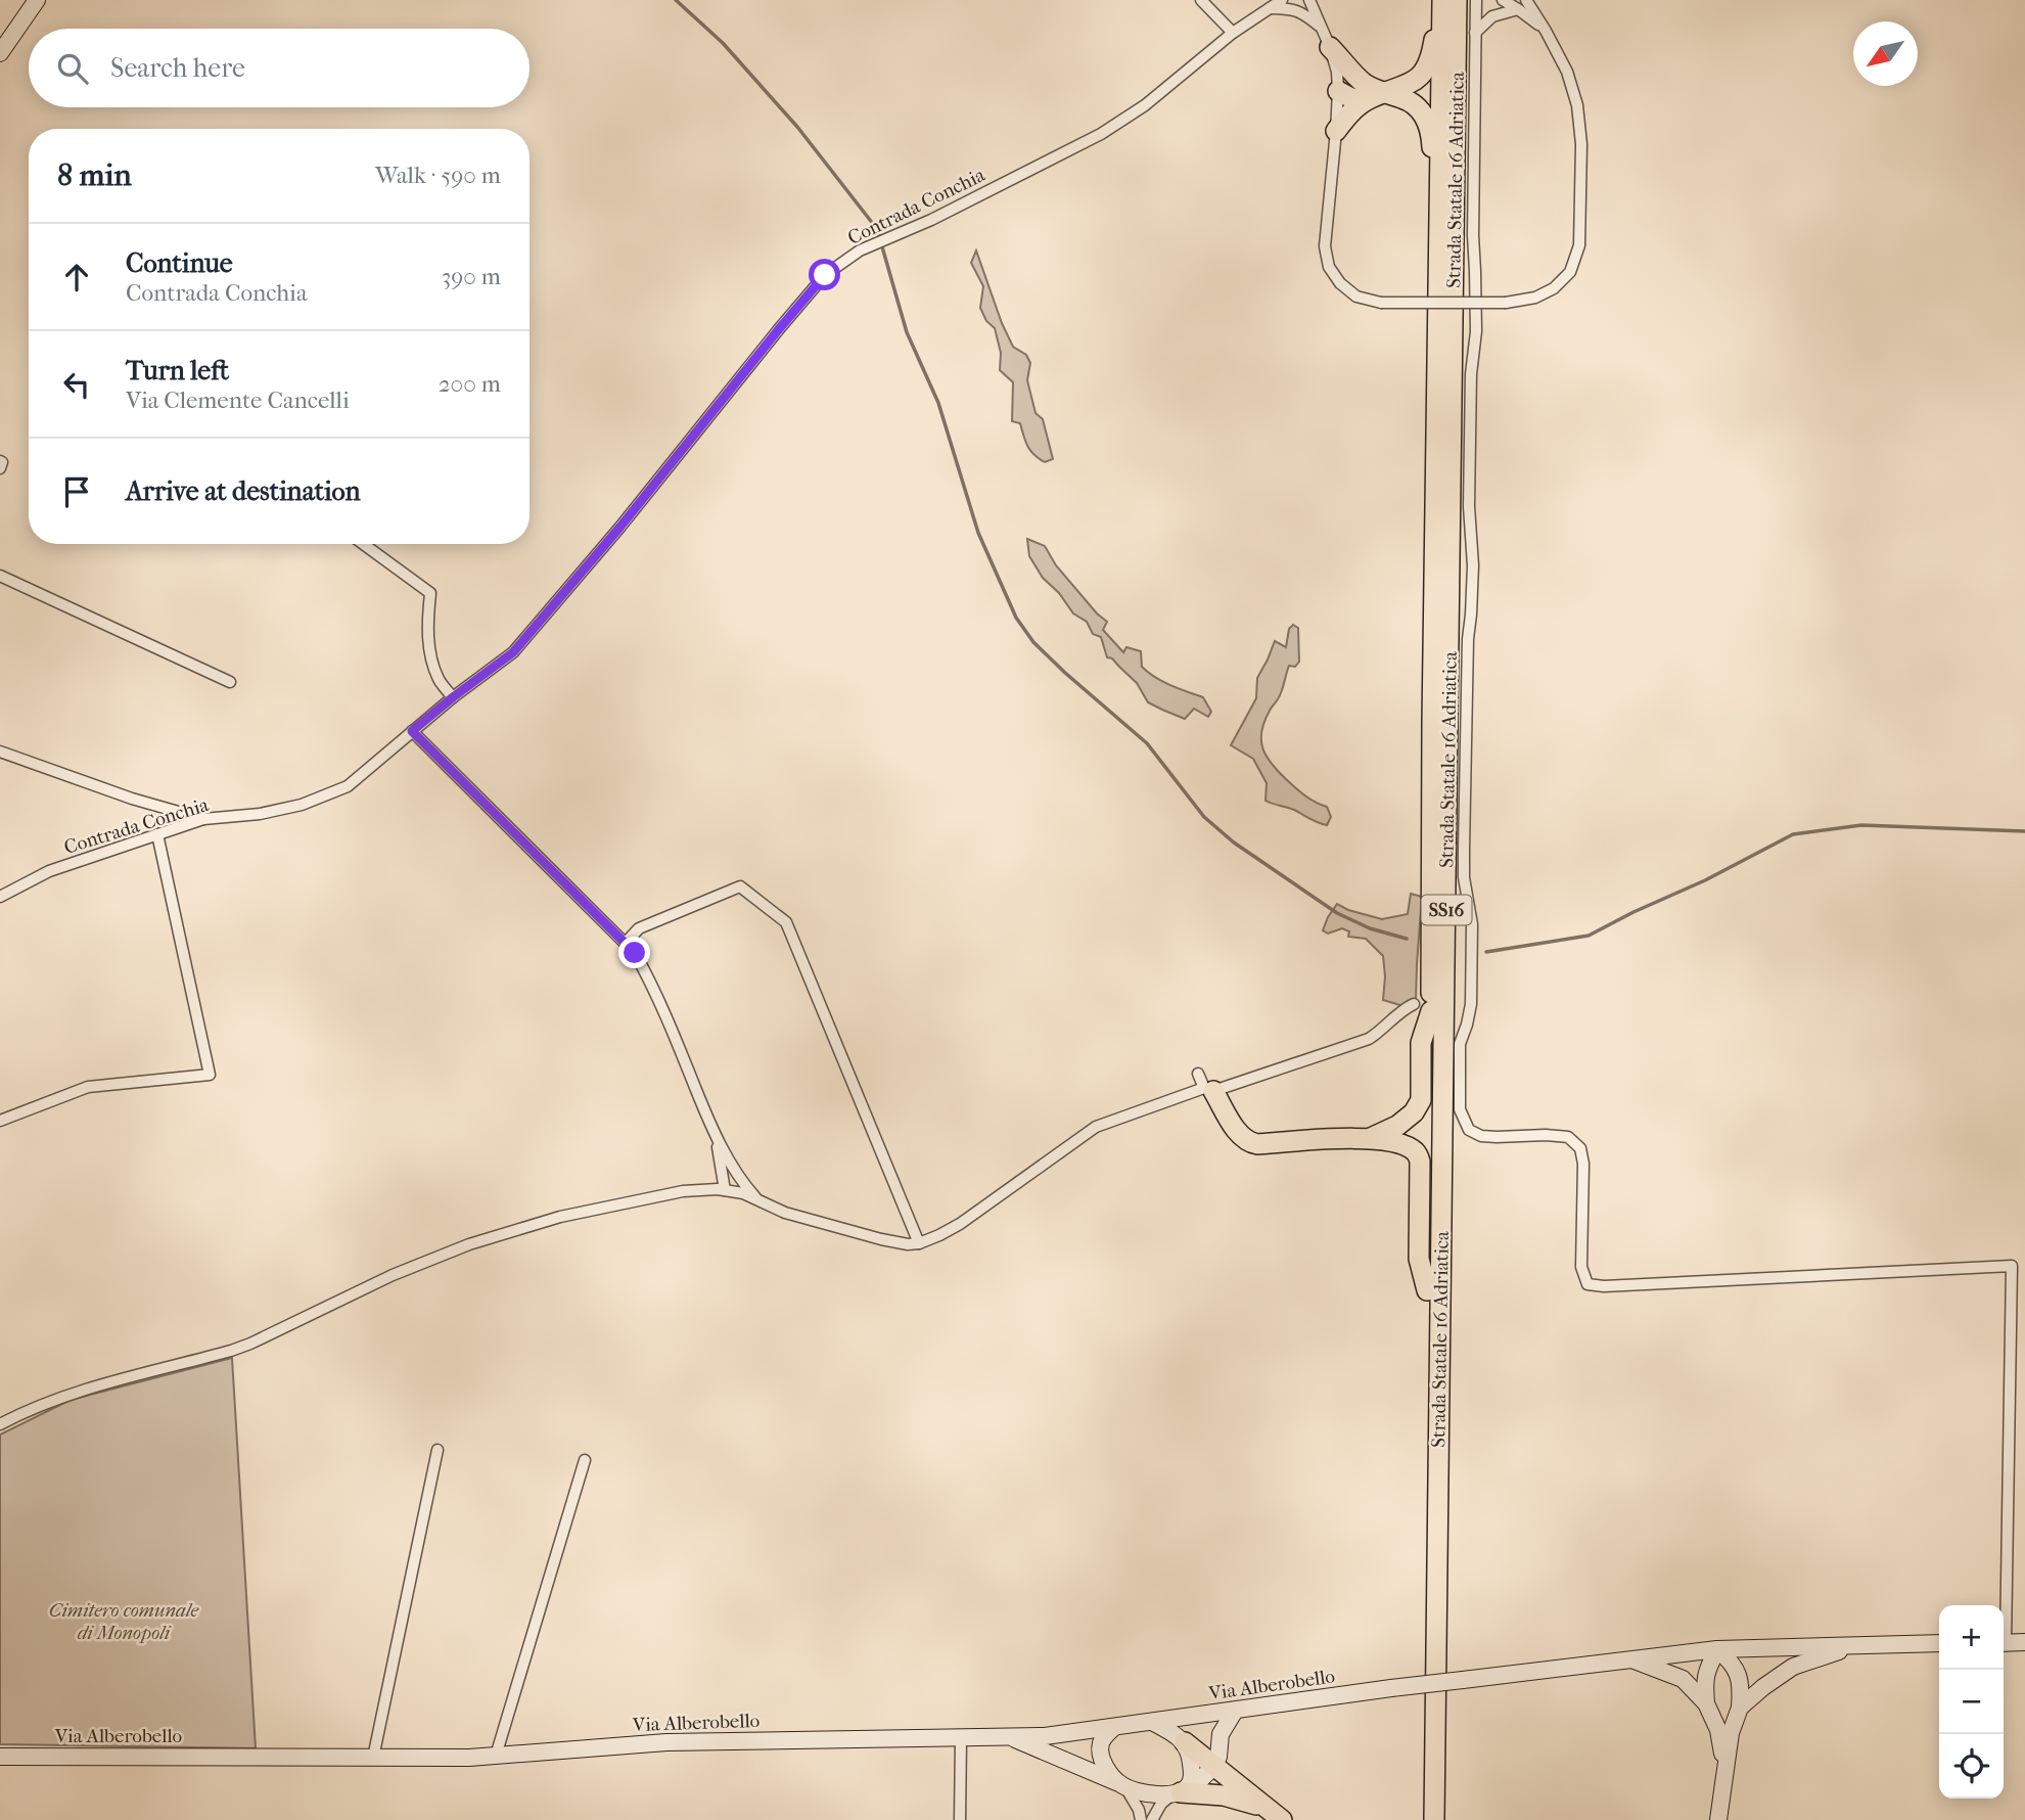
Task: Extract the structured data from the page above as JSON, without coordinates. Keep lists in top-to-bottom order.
{
  "streets": {
    "highway": ["Strada Statale 16 Adriatica", "SS16"],
    "main road": ["Via Alberobello"],
    "street": ["Contrada Conchia"]
  },
  "parks": ["Cimitero comunale di Monopoli"],
  "north": "bottom left",
  "page": {
    "search": "Search here",
    "heading": ["8 min", "Walk · 590 m"],
    "list": [
      ["Continue", "Contrada Conchia", "390 m"],
      ["Turn left", "Via Clemente Cancelli", "200 m"],
      "Arrive at destination"
    ],
    "map_buttons": ["+", "−"]
  }
}
